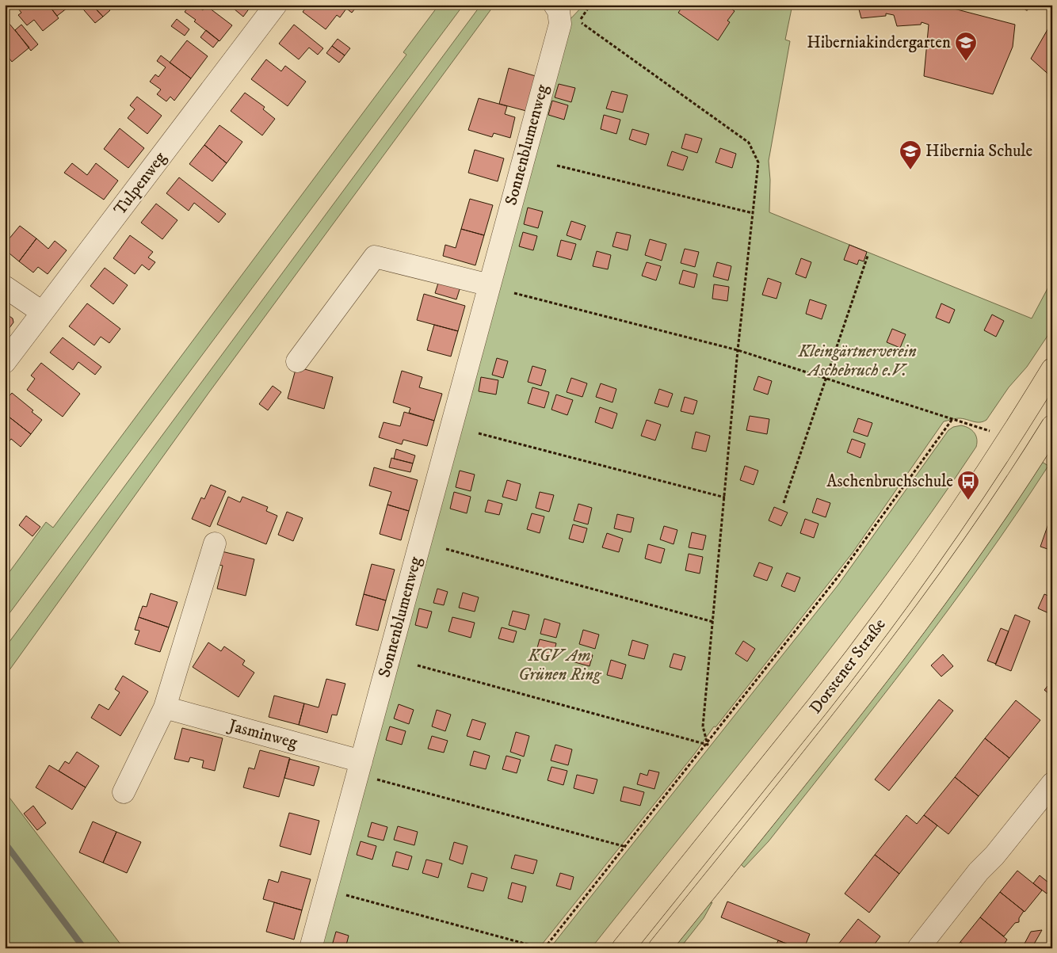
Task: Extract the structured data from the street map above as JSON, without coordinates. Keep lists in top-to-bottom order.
{
  "streets": {
    "main road": ["Dorstener Straße"],
    "street": ["Sonnenblumenweg", "Tulpenweg", "Jasminweg"]
  },
  "crossings": [
    ["Sonnenblumenweg", "Jasminweg"]
  ],
  "parks": ["Kleingärtnerverein Aschebruch e.V.", "KGV Am Grünen Ring"],
  "places": {
    "school or university": ["Hiberniakindergarten", "Hibernia Schule"],
    "bus stop": ["Aschenbruchschule"]
  }
}
